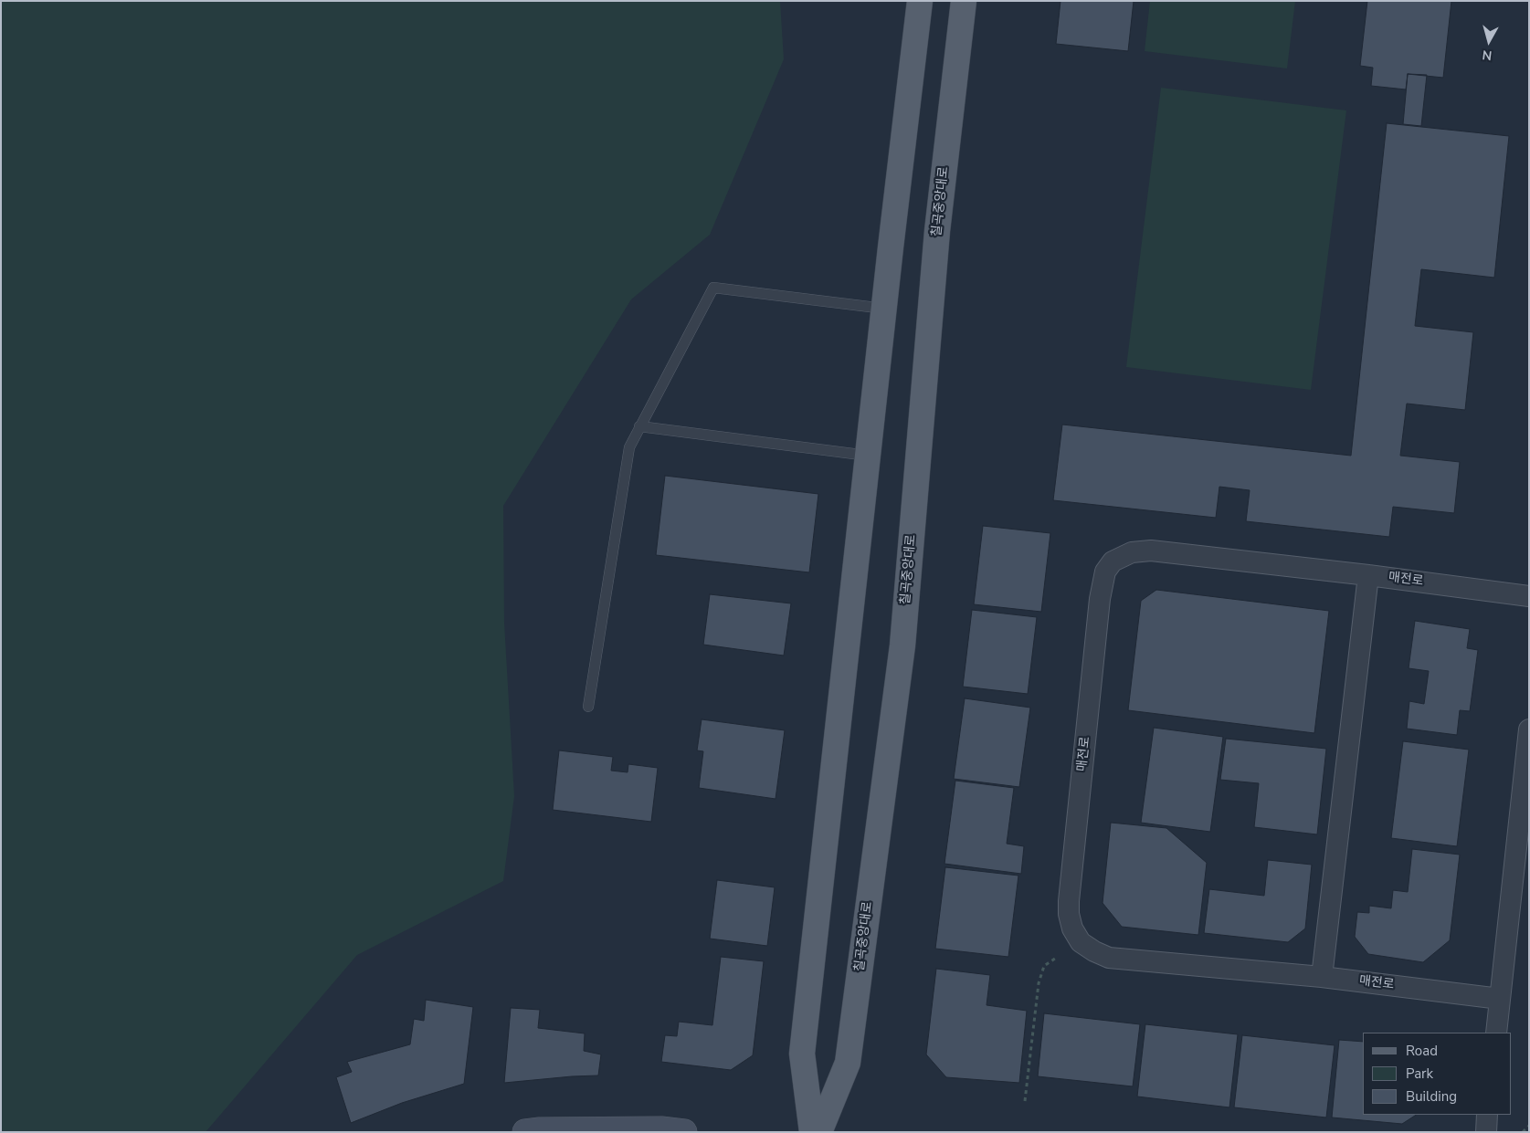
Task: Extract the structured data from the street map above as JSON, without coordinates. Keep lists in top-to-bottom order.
{
  "streets": {
    "main road": ["칠곡중앙대로"],
    "street": ["매전로"]
  },
  "legend": ["Road", "Park", "Building"],
  "north": "bottom"
}
